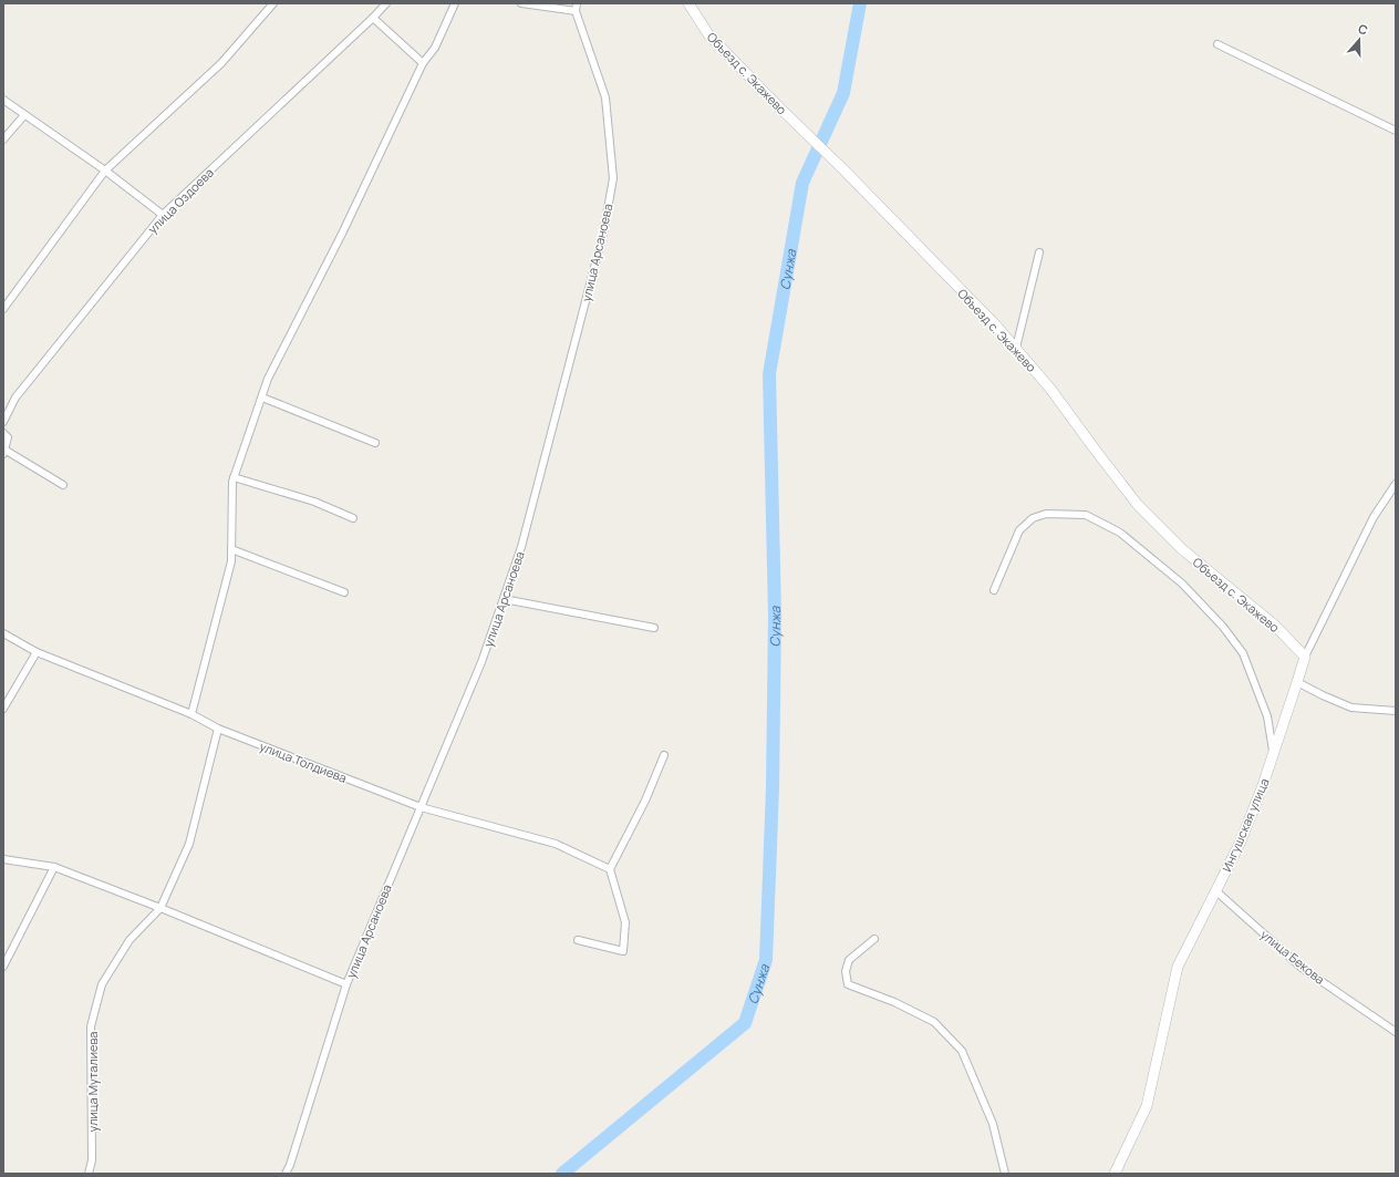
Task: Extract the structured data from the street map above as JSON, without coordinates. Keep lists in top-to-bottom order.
{
  "streets": {
    "main road": ["Объезд с. Экажево", "Ингушская улица"],
    "street": [
      "улица Оздоева",
      "улица Арсаноева",
      "улица Толдиева",
      "улица Бекова",
      "улица Муталиева"
    ]
  },
  "crossings": [
    ["Объезд с. Экажево", "Ингушская улица"],
    ["улица Арсаноева", "улица Толдиева"],
    ["улица Толдиева", "улица Муталиева"],
    ["Ингушская улица", "улица Бекова"]
  ],
  "water": ["Сунжа"],
  "north": "top"
}
